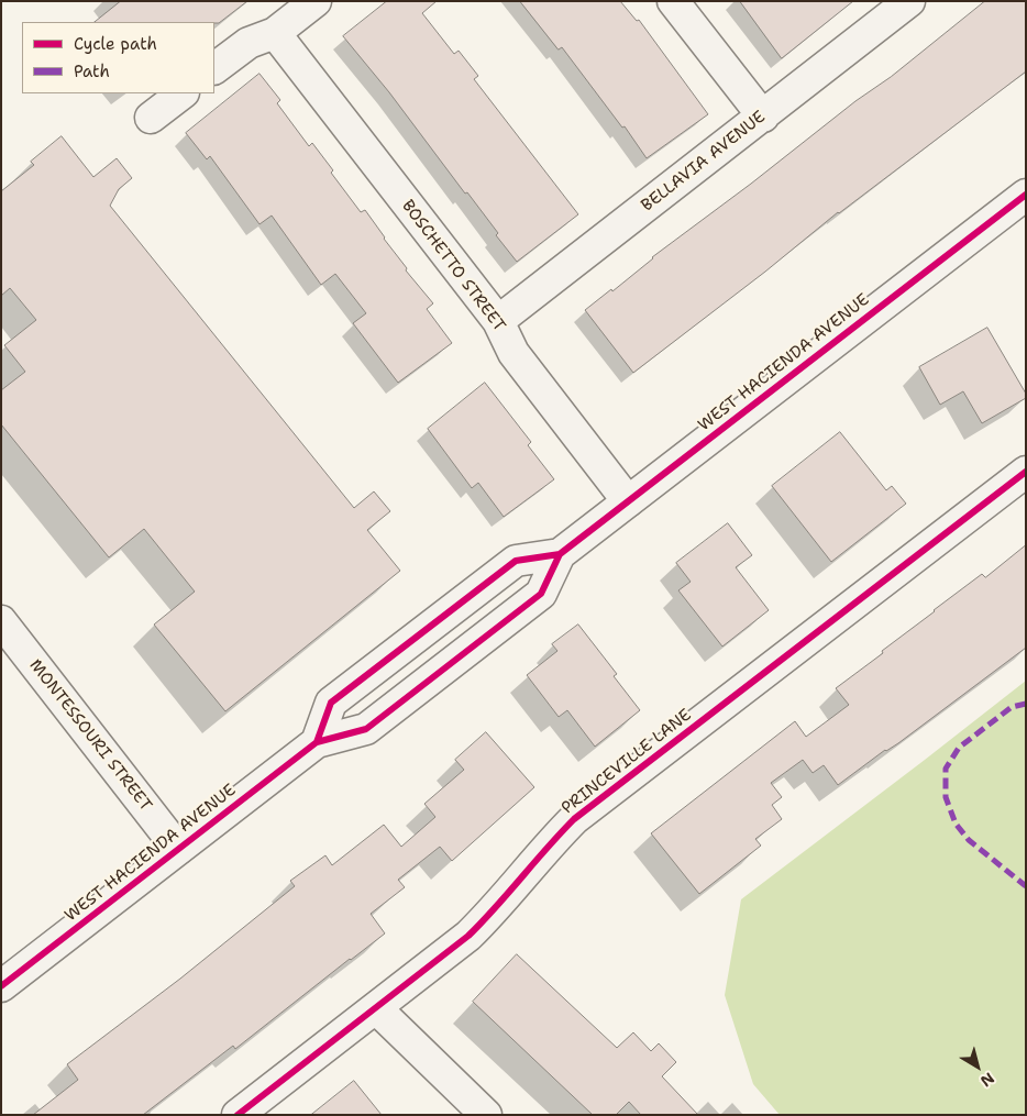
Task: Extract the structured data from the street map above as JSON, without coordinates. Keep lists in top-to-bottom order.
{
  "streets": {
    "street": [
      "BELLAVIA AVENUE",
      "BOSCHETTO STREET",
      "WEST HACIENDA AVENUE",
      "MONTESSOURI STREET",
      "PRINCEVILLE LANE"
    ]
  },
  "crossings": [
    ["BELLAVIA AVENUE", "BOSCHETTO STREET"],
    ["BOSCHETTO STREET", "WEST HACIENDA AVENUE"],
    ["WEST HACIENDA AVENUE", "MONTESSOURI STREET"]
  ],
  "legend": ["Cycle path", "Path"],
  "north": "bottom right"
}
